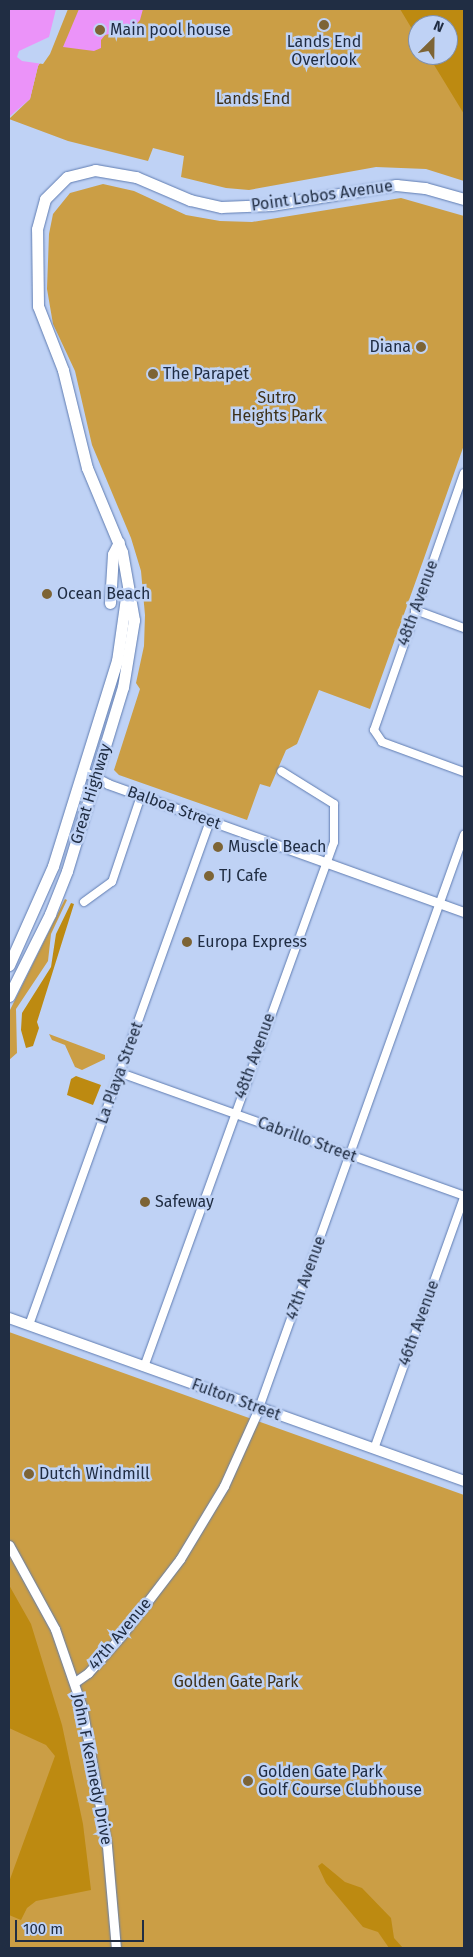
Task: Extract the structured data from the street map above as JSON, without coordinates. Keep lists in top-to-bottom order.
{
  "streets": {
    "main road": ["Point Lobos Avenue", "Great Highway", "Fulton Street"],
    "street": [
      "48th Avenue",
      "Balboa Street",
      "La Playa Street",
      "Cabrillo Street",
      "47th Avenue",
      "46th Avenue",
      "John F Kennedy Drive"
    ]
  },
  "crossings": [
    ["Point Lobos Avenue", "Great Highway"],
    ["48th Avenue", "Balboa Street"],
    ["48th Avenue", "Cabrillo Street"],
    ["48th Avenue", "Fulton Street"],
    ["Great Highway", "Balboa Street"],
    ["Balboa Street", "La Playa Street"],
    ["Balboa Street", "47th Avenue"],
    ["La Playa Street", "Cabrillo Street"],
    ["La Playa Street", "Fulton Street"],
    ["Cabrillo Street", "47th Avenue"],
    ["Cabrillo Street", "46th Avenue"],
    ["47th Avenue", "Fulton Street"],
    ["47th Avenue", "John F Kennedy Drive"],
    ["46th Avenue", "Fulton Street"]
  ],
  "parks": ["Lands End", "Sutro Heights Park", "Golden Gate Park"],
  "places": [
    "Lands End Overlook",
    "Main pool house",
    "Diana",
    "The Parapet",
    "Ocean Beach",
    "Muscle Beach",
    "TJ Cafe",
    "Europa Express",
    "Safeway",
    "Dutch Windmill",
    "Golden Gate Park Golf Course Clubhouse"
  ],
  "scale_bar": "100 m",
  "north": "top right"
}
